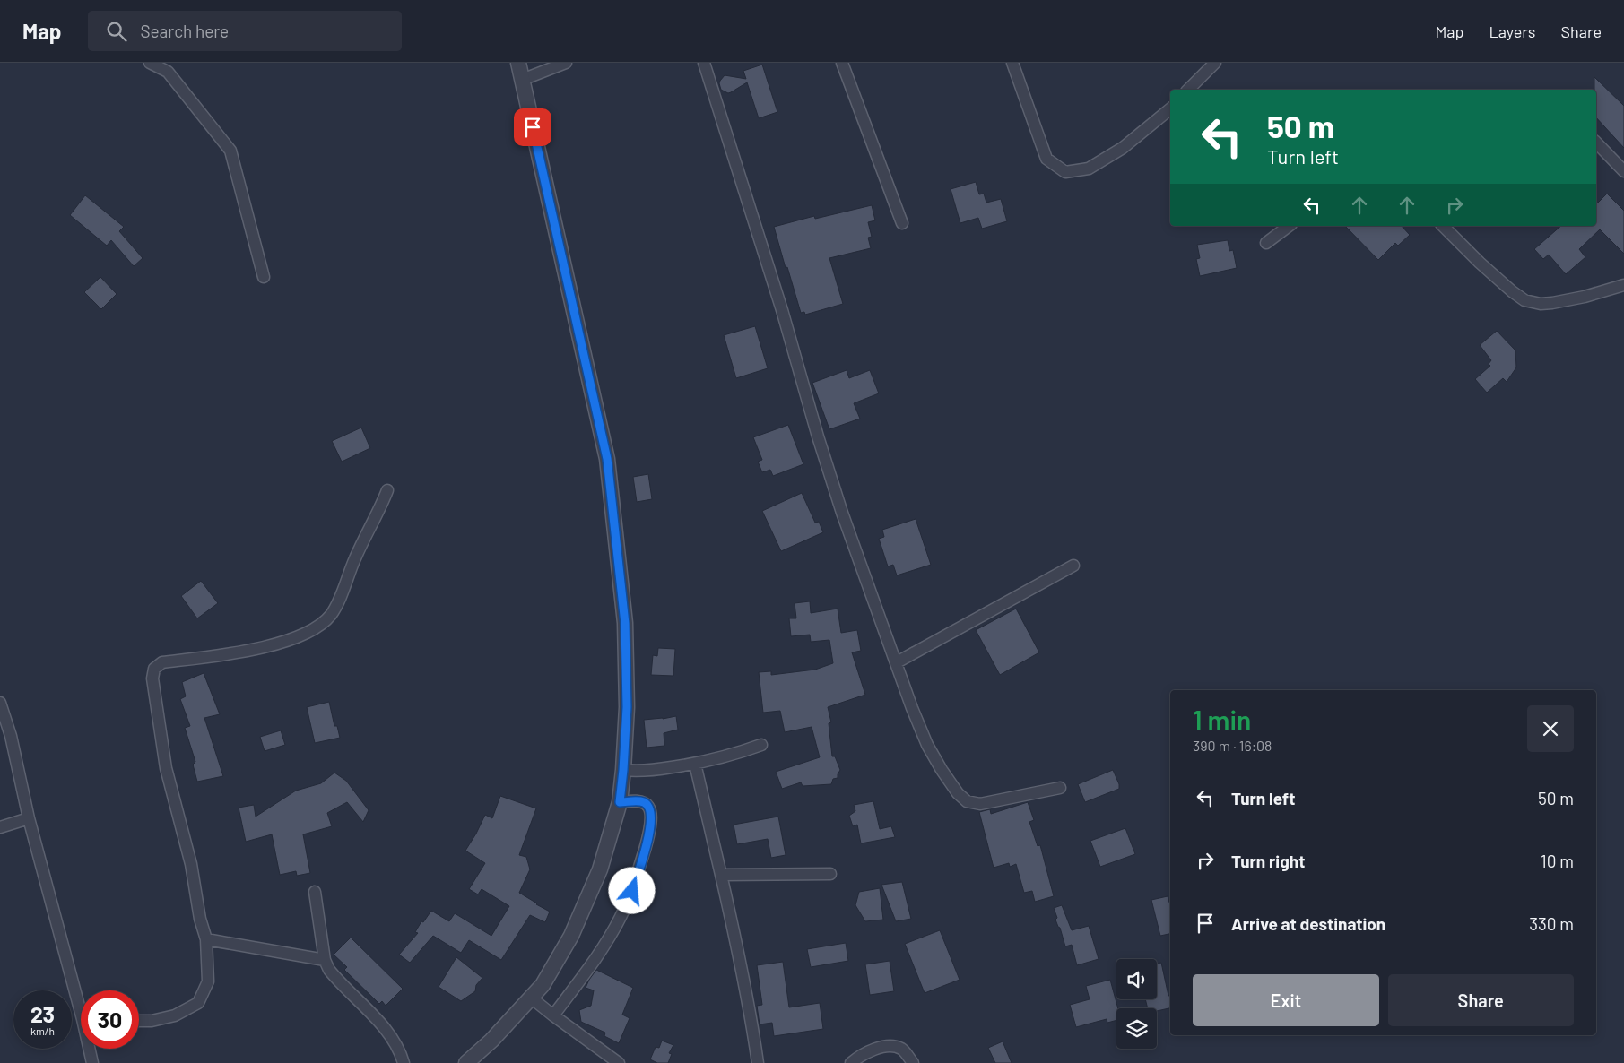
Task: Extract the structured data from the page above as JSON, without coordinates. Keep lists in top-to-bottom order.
{
  "page": {
    "header": "Map",
    "search": "Search here",
    "nav": ["Map", "Layers", "Share"],
    "turn": ["50 m", "Turn left"],
    "heading": ["1 min", "390 m · 16:08"],
    "list": [
      {
        "name": "Turn left",
        "value": "50 m"
      },
      {
        "name": "Turn right",
        "value": "10 m"
      },
      {
        "name": "Arrive at destination",
        "value": "330 m"
      }
    ],
    "buttons": ["Exit", "Share"],
    "speed": "23 km/h",
    "limit": "30"
  }
}
